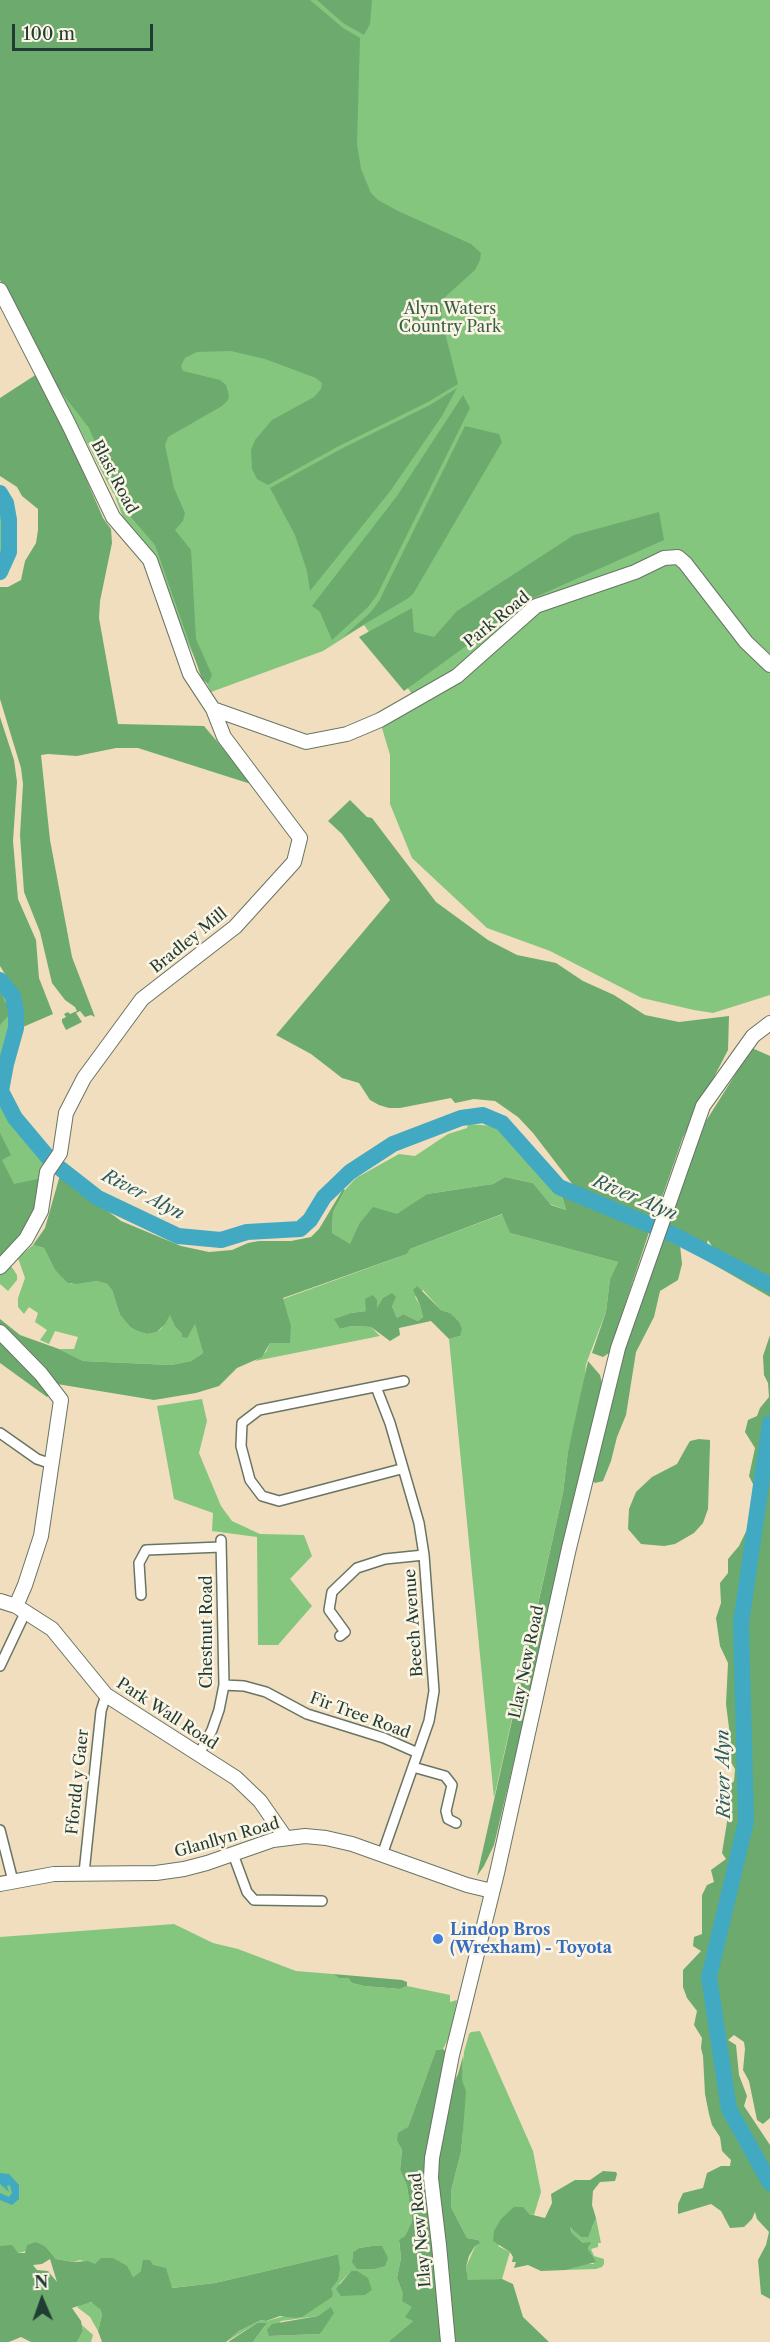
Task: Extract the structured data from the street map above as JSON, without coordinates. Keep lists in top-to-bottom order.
{
  "streets": {
    "street": [
      "Blast Road",
      "Park Road",
      "Bradley Mill",
      "Beech Avenue",
      "Chestnut Road",
      "Llay New Road",
      "Park Wall Road",
      "Fir Tree Road",
      "Ffordd y Gaer",
      "Glanllyn Road"
    ]
  },
  "crossings": [
    ["Blast Road", "Park Road"],
    ["Blast Road", "Bradley Mill"],
    ["Park Road", "Bradley Mill"],
    ["Beech Avenue", "Fir Tree Road"],
    ["Beech Avenue", "Glanllyn Road"],
    ["Chestnut Road", "Park Wall Road"],
    ["Chestnut Road", "Fir Tree Road"],
    ["Llay New Road", "Glanllyn Road"],
    ["Park Wall Road", "Ffordd y Gaer"],
    ["Park Wall Road", "Glanllyn Road"],
    ["Ffordd y Gaer", "Glanllyn Road"]
  ],
  "water": ["River Alyn"],
  "parks": ["Alyn Waters Country Park"],
  "places": ["Lindop Bros (Wrexham) - Toyota"],
  "scale_bar": "100 m",
  "north": "top"
}
